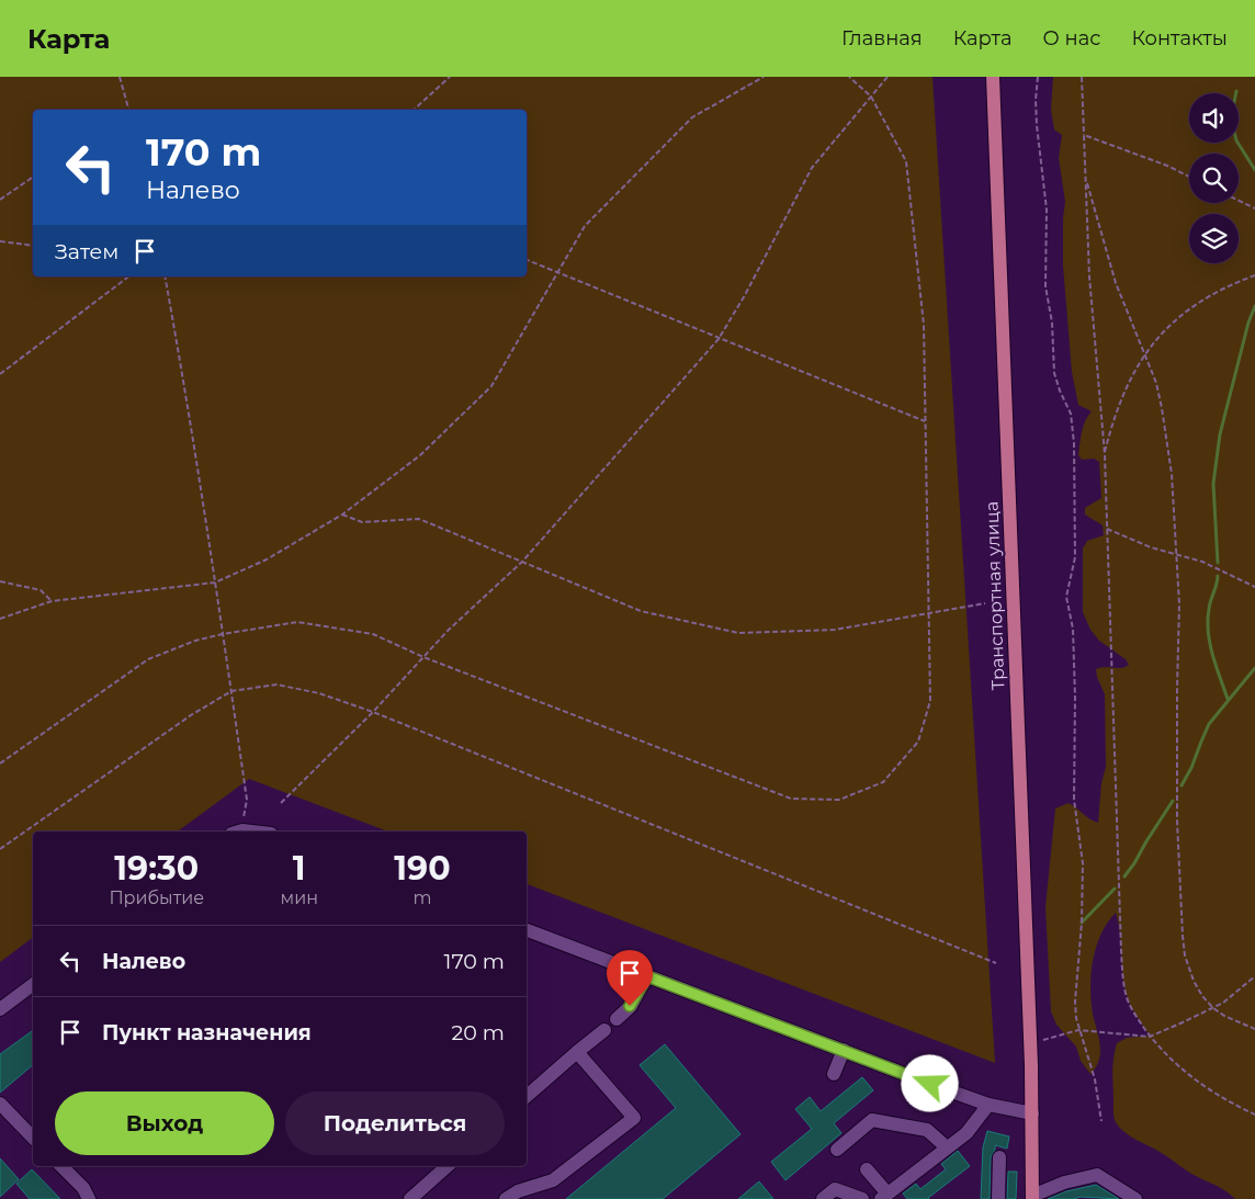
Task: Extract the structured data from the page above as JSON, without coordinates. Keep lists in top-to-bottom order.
{
  "streets": {
    "main road": ["Транспортная улица"]
  },
  "page": {
    "header": "Карта",
    "nav": [
      "Главная",
      "Карта",
      "О нас",
      "Контакты"
    ],
    "turn": ["170 m", "Налево"],
    "then": "Затем",
    "eta": [
      "19:30",
      "Прибытие",
      "1",
      "мин",
      "190",
      "m"
    ],
    "list": [
      {
        "name": "Налево",
        "value": "170 m"
      },
      {
        "name": "Пункт назначения",
        "value": "20 m"
      }
    ],
    "buttons": ["Выход", "Поделиться"]
  }
}
